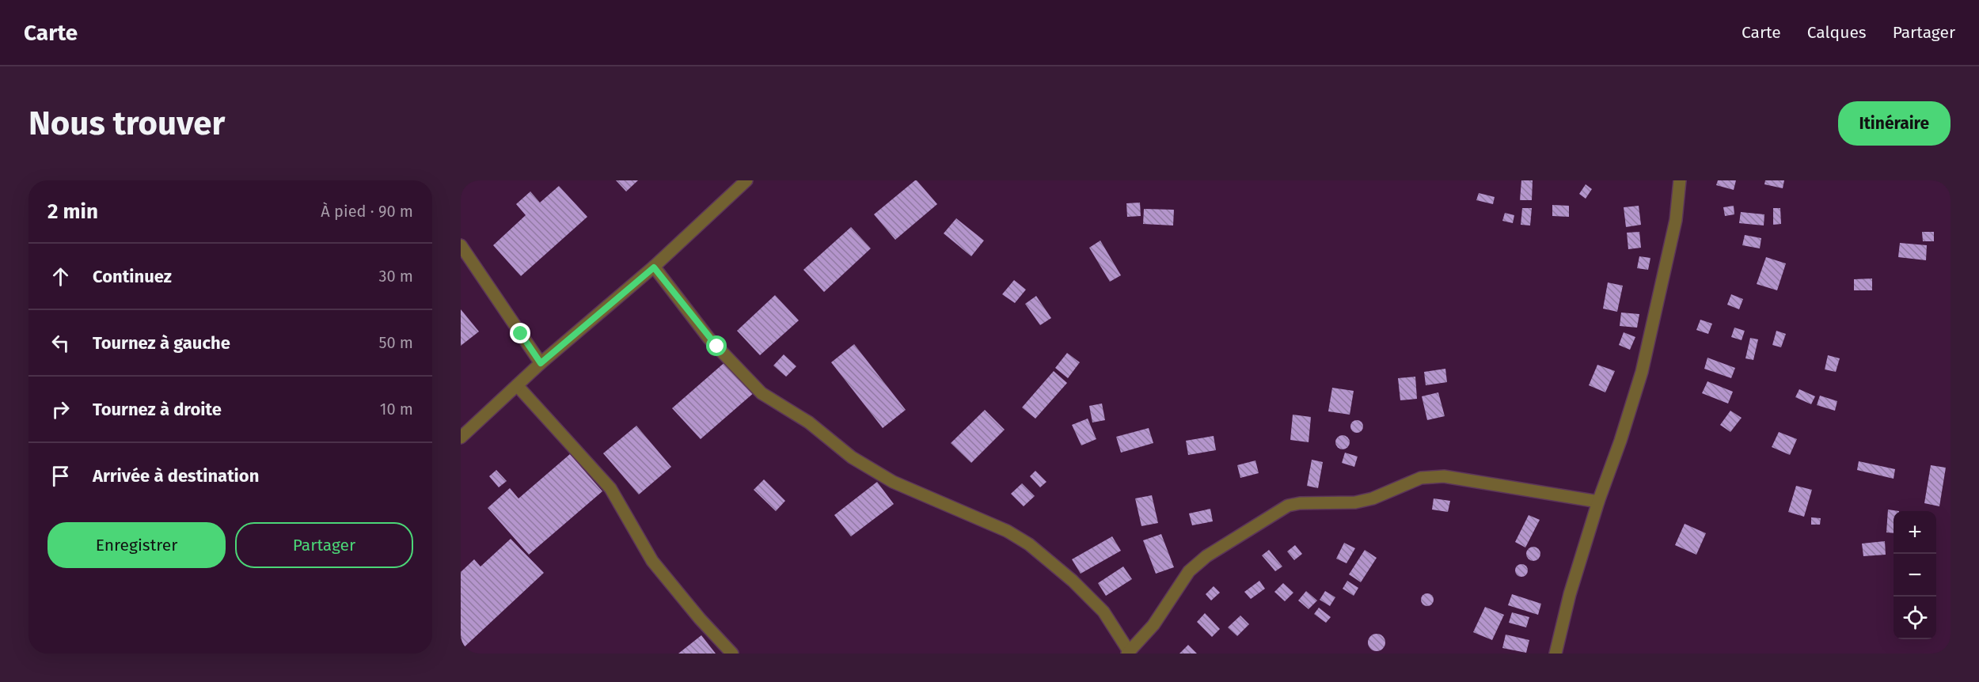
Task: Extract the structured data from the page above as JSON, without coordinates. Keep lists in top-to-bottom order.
{
  "page": {
    "header": "Carte",
    "nav": ["Carte", "Calques", "Partager"],
    "buttons": [
      "Itinéraire",
      ["Enregistrer", "Partager"]
    ],
    "title": "Nous trouver",
    "heading": ["2 min", "À pied · 90 m"],
    "list": [
      ["Continuez", "30 m"],
      ["Tournez à gauche", "50 m"],
      ["Tournez à droite", "10 m"],
      "Arrivée à destination"
    ],
    "map_buttons": ["+", "−"]
  }
}
